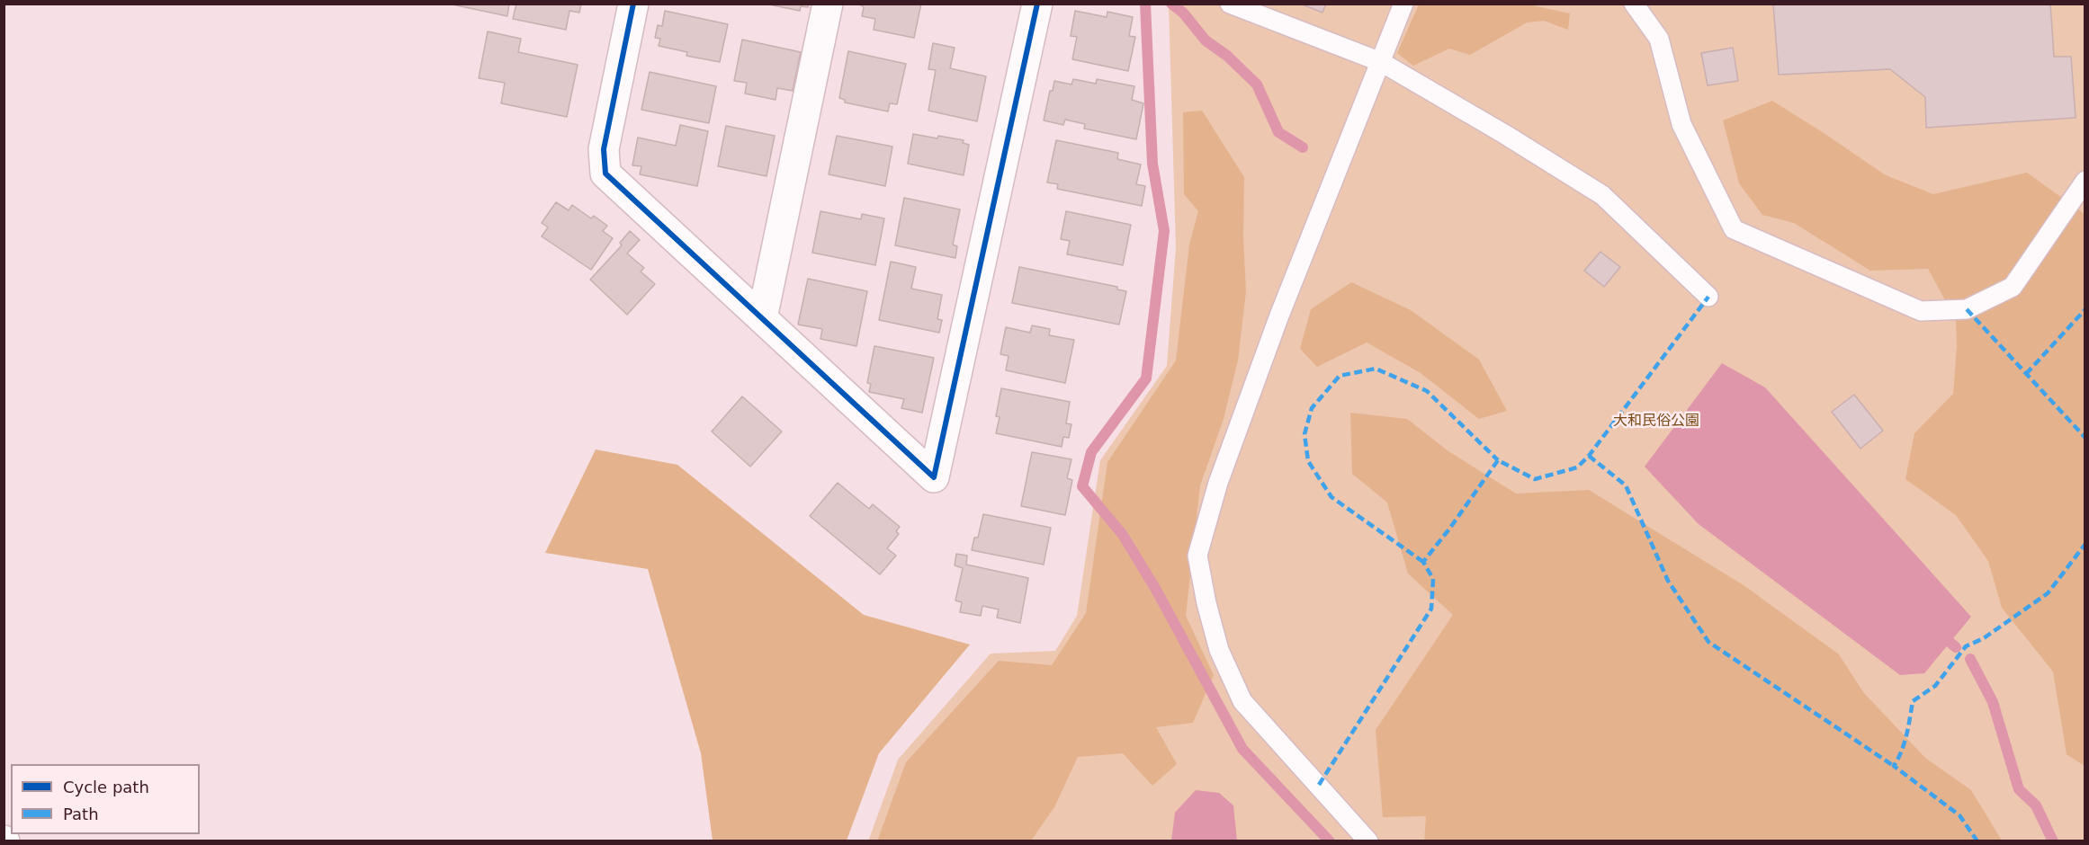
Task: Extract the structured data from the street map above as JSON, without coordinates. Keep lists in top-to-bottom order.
{
  "parks": ["大和民俗公園"],
  "legend": ["Cycle path", "Path"]
}
